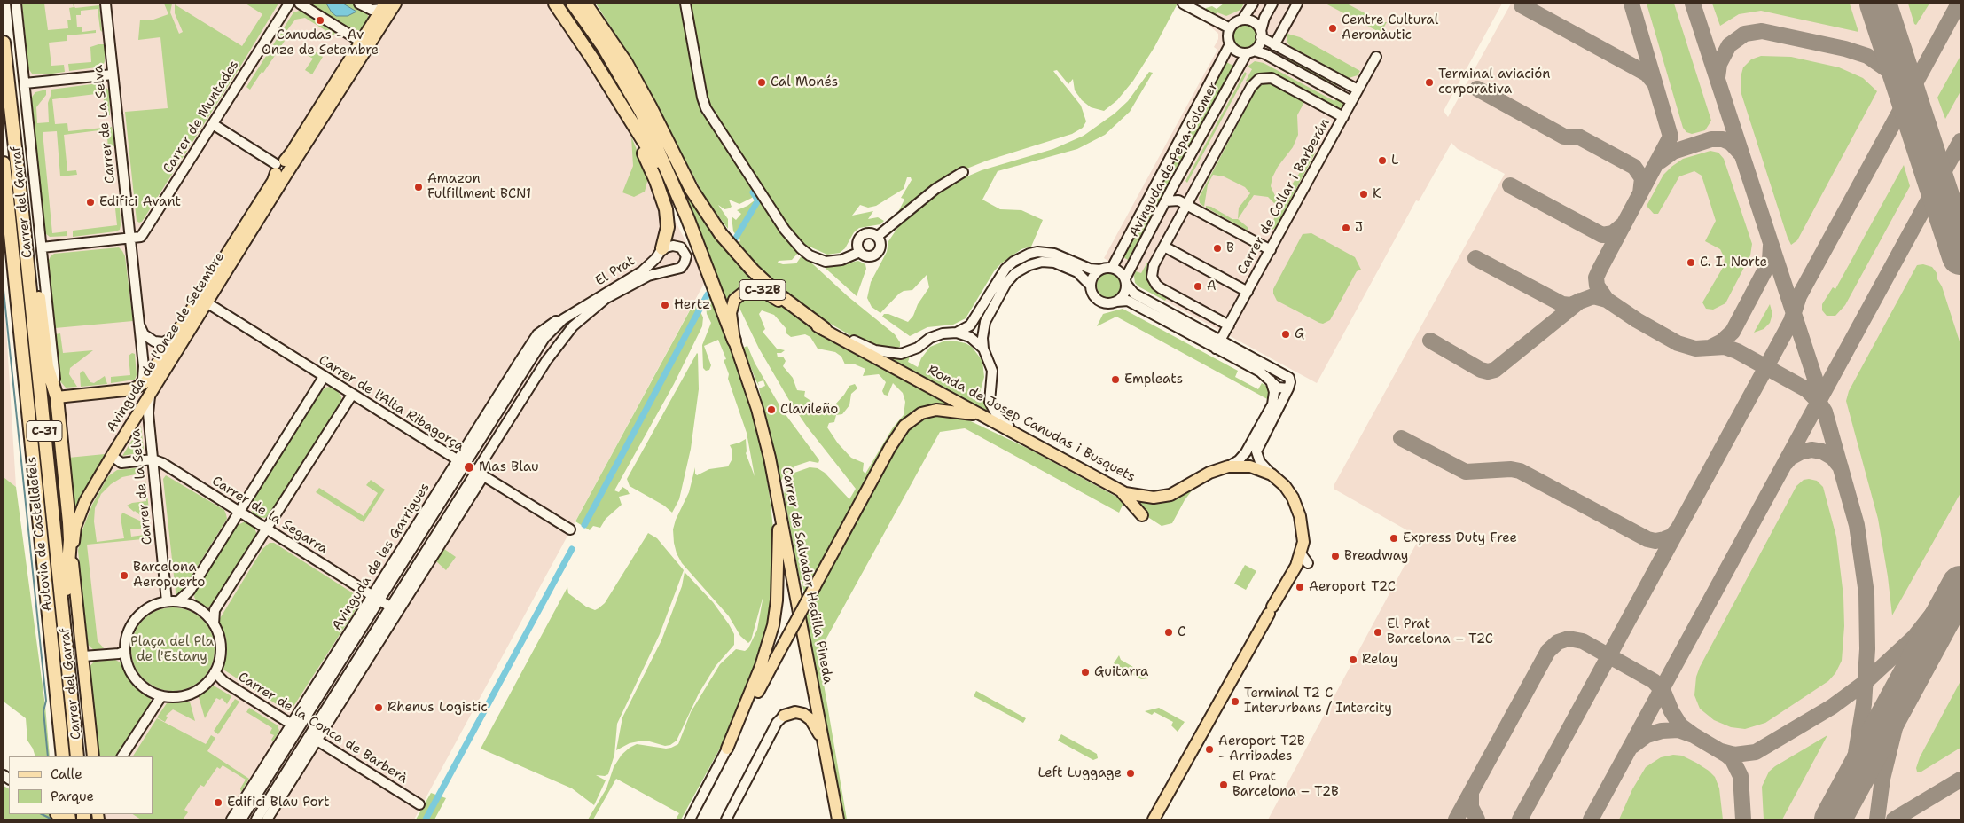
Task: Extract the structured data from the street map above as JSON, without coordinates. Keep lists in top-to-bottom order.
{
  "streets": {
    "highway": ["C-32B", "C-31", "Autovia de Castelldefels"],
    "main road": [
      "Carrer del Garraf",
      "Avinguda de l'Onze de Setembre",
      "Ronda de Josep Canudas i Busquets",
      "Carrer de Salvador Hedilla Pineda"
    ],
    "street": [
      "Carrer de Muntades",
      "Carrer de La Selva",
      "Avinguda de Pepa Colomer",
      "Carrer de Collar i Barberán",
      "El Prat",
      "Carrer de l'Alta Ribagorça",
      "Carrer de la Selva",
      "Carrer de la Segarra",
      "Avinguda de les Garrigues",
      "Carrer de la Conca de Barberà"
    ]
  },
  "crossings": [
    ["Carrer de Muntades", "Carrer de La Selva"],
    ["Carrer de La Selva", "Avinguda de l'Onze de Setembre"],
    ["Carrer del Garraf", "Avinguda de l'Onze de Setembre"],
    ["El Prat", "Avinguda de les Garrigues"],
    ["C-32B", "Ronda de Josep Canudas i Busquets"],
    ["C-32B", "Carrer de Salvador Hedilla Pineda"],
    ["Avinguda de l'Onze de Setembre", "Carrer de l'Alta Ribagorça"],
    ["Avinguda de l'Onze de Setembre", "Carrer de la Selva"],
    ["Carrer de l'Alta Ribagorça", "Avinguda de les Garrigues"],
    ["Carrer de la Selva", "Carrer de la Segarra"],
    ["Carrer de la Selva", "Carrer de la Conca de Barberà"],
    ["Carrer de la Segarra", "Avinguda de les Garrigues"],
    ["Avinguda de les Garrigues", "Carrer de la Conca de Barberà"]
  ],
  "parks": ["Plaça del Pla de l'Estany"],
  "places": [
    "Canudas - Av Onze de Setembre",
    "Centre Cultural Aeronàutic",
    "Cal Monés",
    "Terminal aviación corporativa",
    "L",
    "Amazon Fulfillment BCN1",
    "K",
    "Edifici Avant",
    "J",
    "B",
    "C. I. Norte",
    "A",
    "Hertz",
    "G",
    "Empleats",
    "Clavileño",
    "Mas Blau",
    "Express Duty Free",
    "Breadway",
    "Barcelona Aeropuerto",
    "Aeroport T2C",
    "C",
    "El Prat Barcelona – T2C",
    "Relay",
    "Guitarra",
    "Terminal T2 C Interurbans / Intercity",
    "Rhenus Logistic",
    "Aeroport T2B - Arribades",
    "Left Luggage",
    "El Prat Barcelona – T2B",
    "Edifici Blau Port"
  ],
  "legend": ["Calle", "Parque"]
}
